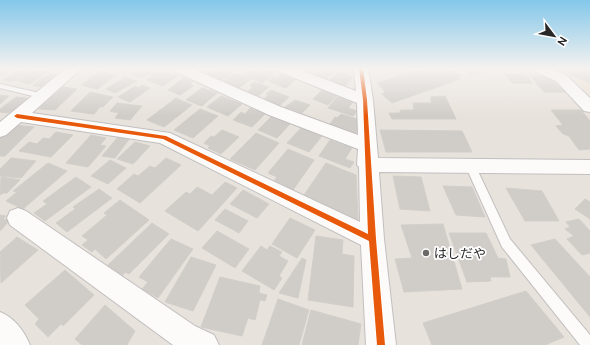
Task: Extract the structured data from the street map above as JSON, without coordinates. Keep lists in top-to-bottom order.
{
  "places": ["はしだや"],
  "north": "bottom right"
}
